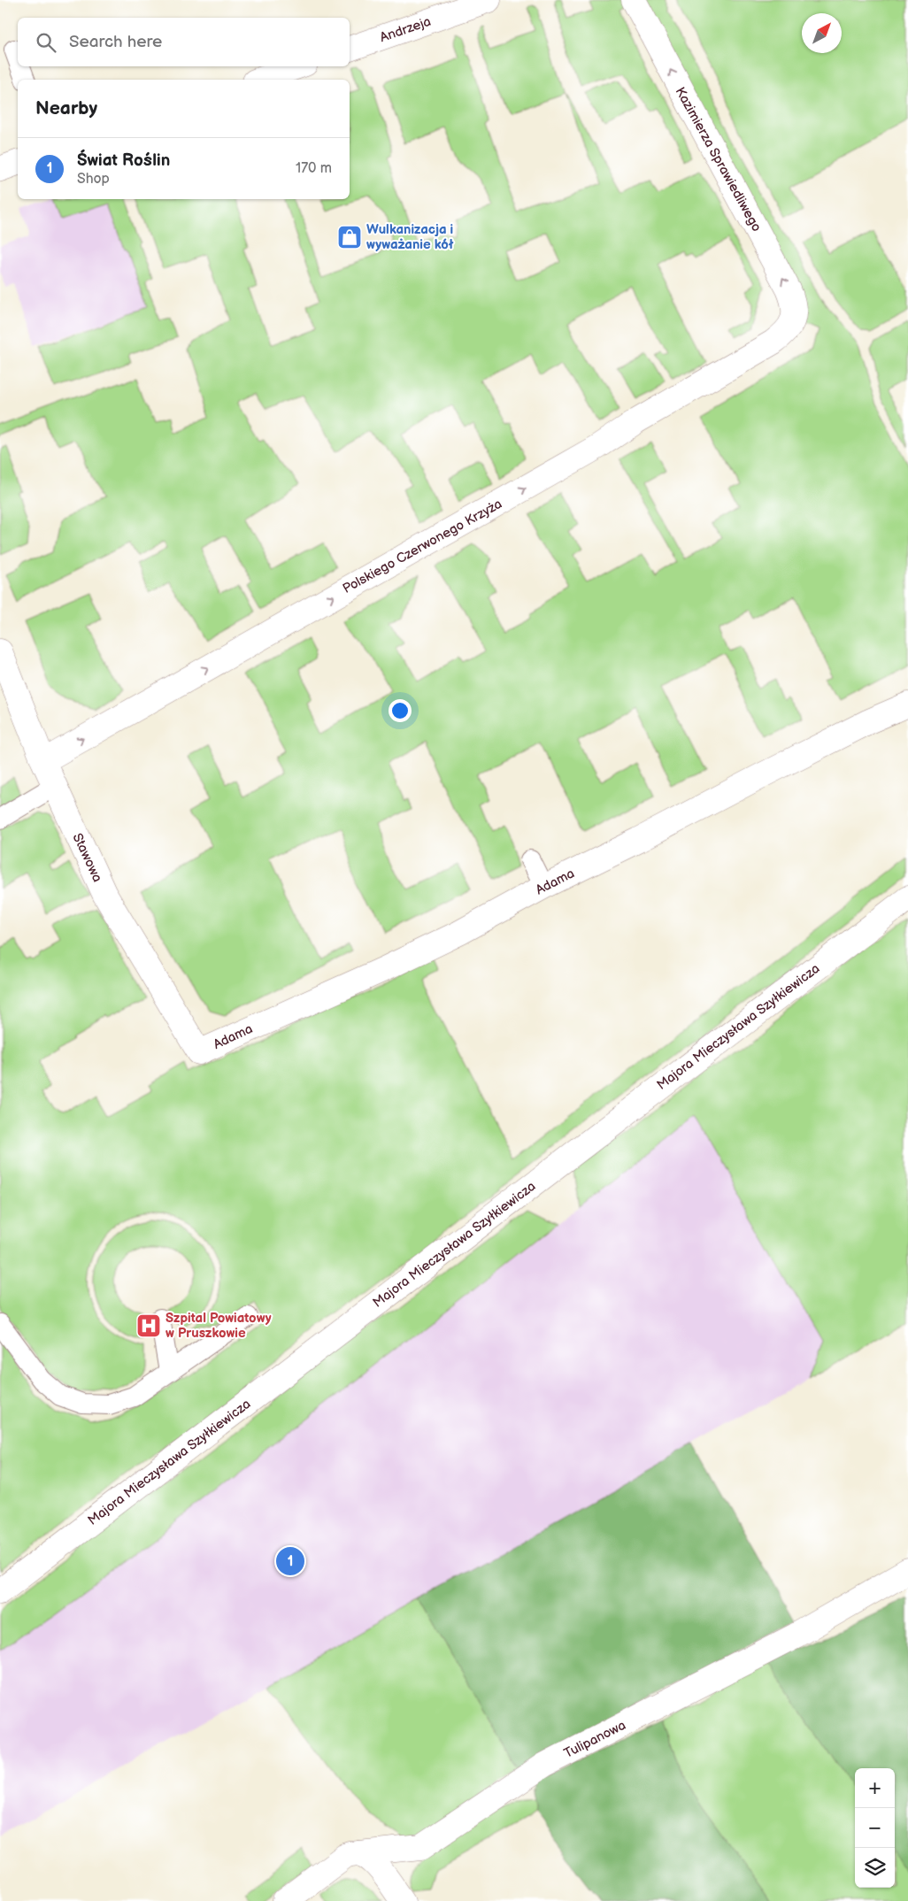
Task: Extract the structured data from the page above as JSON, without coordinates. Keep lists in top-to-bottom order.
{
  "streets": {
    "street": [
      "Andrzeja",
      "Kazimierza Sprawiedliwego",
      "Polskiego Czerwonego Krzyża",
      "Stawowa",
      "Adama",
      "Majora Mieczysława Szyłkiewicza",
      "Tulipanowa"
    ]
  },
  "crossings": [
    ["Kazimierza Sprawiedliwego", "Polskiego Czerwonego Krzyża"],
    ["Polskiego Czerwonego Krzyża", "Stawowa"],
    ["Stawowa", "Adama"]
  ],
  "one_way": ["Kazimierza Sprawiedliwego", "Polskiego Czerwonego Krzyża"],
  "places": {
    "shop": ["Wulkanizacja i wyważanie kół"],
    "hospital": ["Szpital Powiatowy w Pruszkowie"]
  },
  "north": "top right",
  "page": {
    "search": "Search here",
    "heading": "Nearby",
    "list": [
      {
        "mark": "1",
        "name": "Świat Roślin",
        "note": "Shop",
        "value": "170 m"
      }
    ],
    "pins": "1",
    "map_buttons": ["+", "−"]
  }
}
